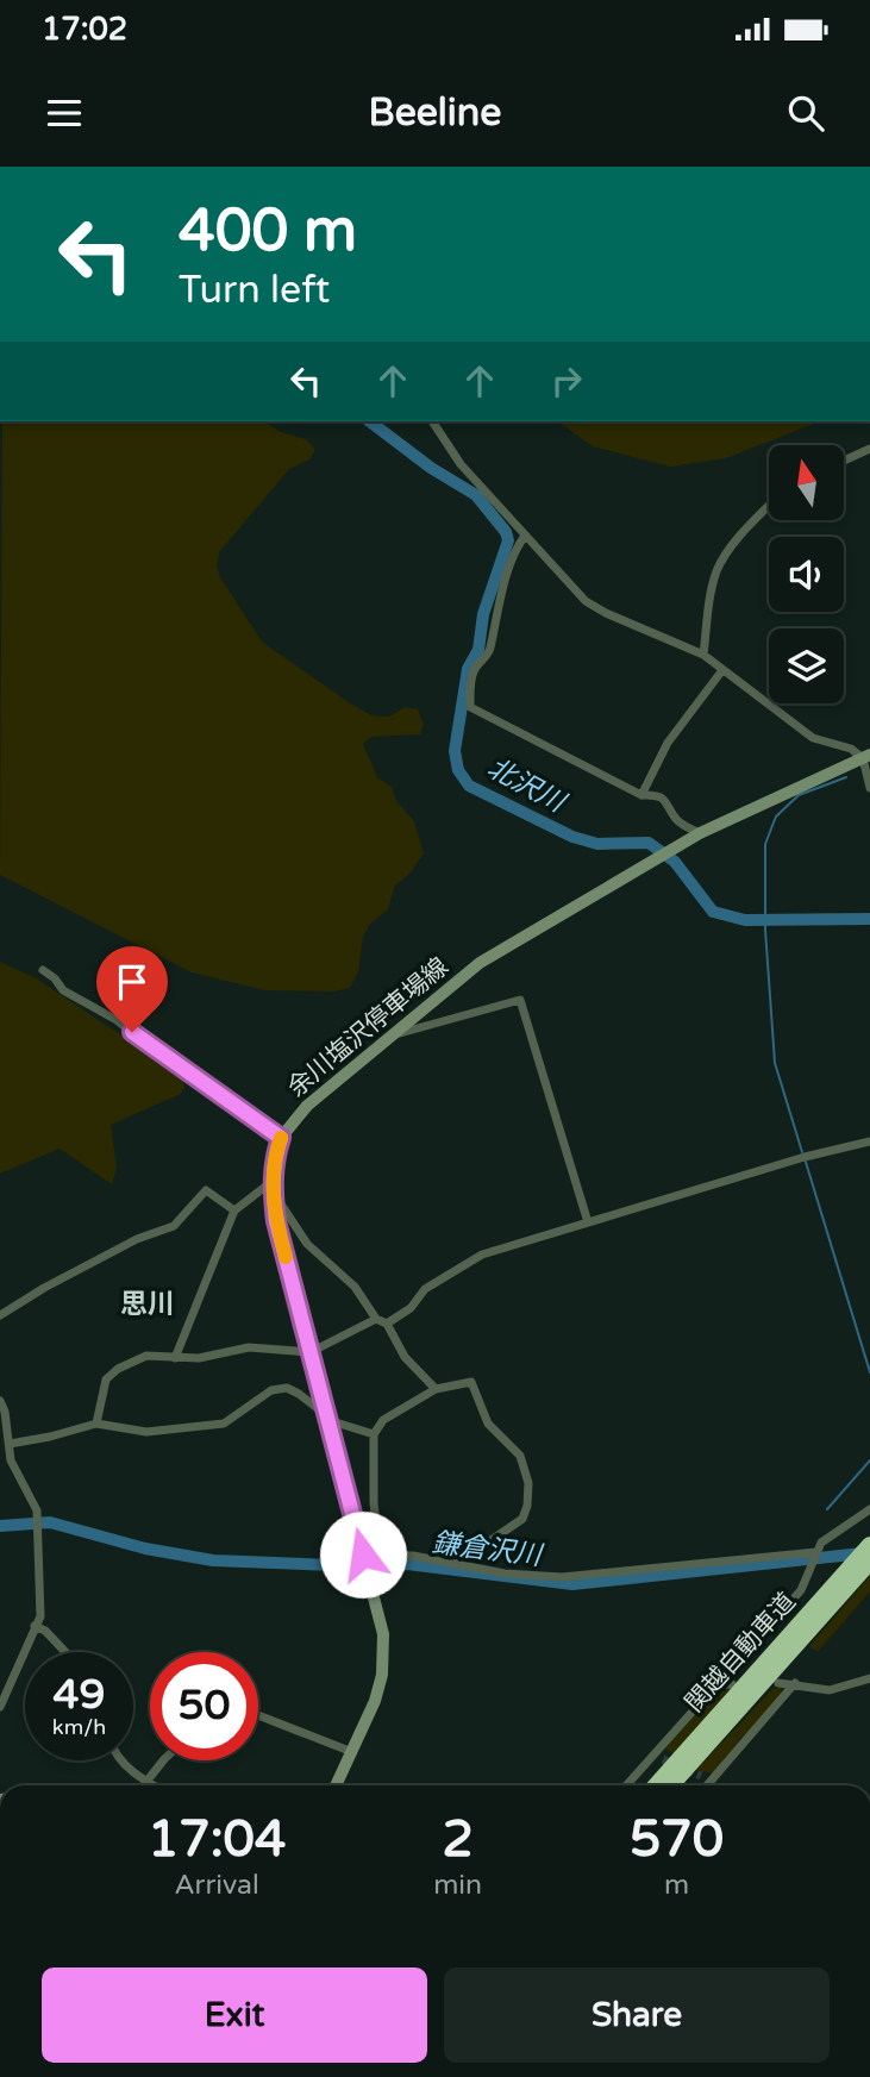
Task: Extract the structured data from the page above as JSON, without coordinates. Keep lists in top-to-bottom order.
{
  "streets": {
    "highway": ["関越自動車道"],
    "main road": ["余川塩沢停車場線"]
  },
  "districts": ["思川"],
  "water": ["北沢川", "鎌倉沢川"],
  "north": "top",
  "page": {
    "status": "17:02",
    "header": "Beeline",
    "turn": ["400 m", "Turn left"],
    "speed": "49 km/h",
    "limit": "50",
    "eta": [
      "17:04",
      "Arrival",
      "2",
      "min",
      "570",
      "m"
    ],
    "buttons": ["Exit", "Share"]
  }
}
